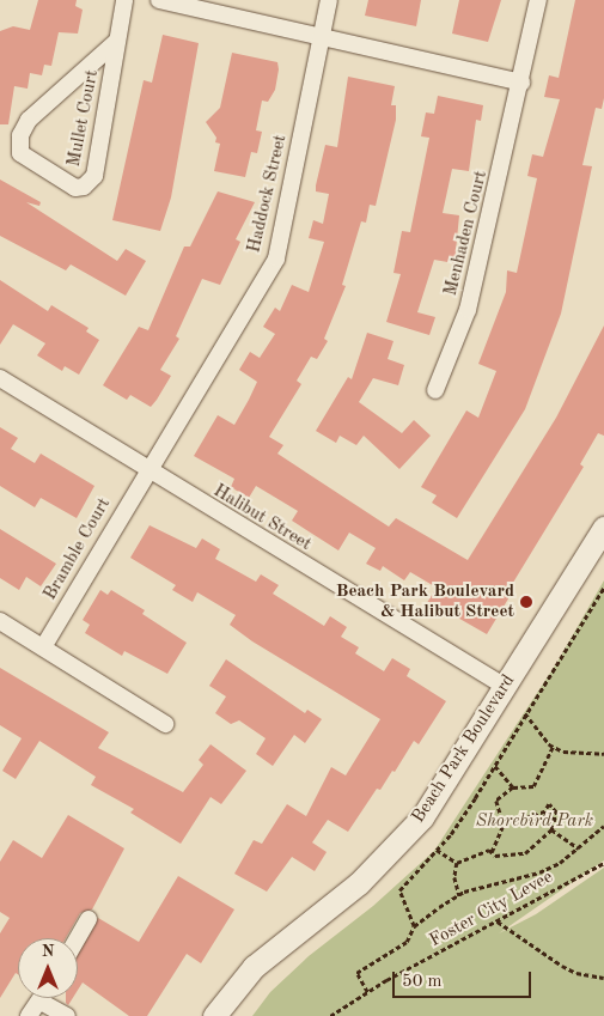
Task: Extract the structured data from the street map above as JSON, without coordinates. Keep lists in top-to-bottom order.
{
  "streets": {
    "main road": ["Beach Park Boulevard"],
    "street": [
      "Mullet Court",
      "Haddock Street",
      "Menhaden Court",
      "Halibut Street",
      "Bramble Court"
    ],
    "path": ["Foster City Levee"]
  },
  "crossings": [
    ["Haddock Street", "Halibut Street"],
    ["Haddock Street", "Bramble Court"],
    ["Halibut Street", "Bramble Court"],
    ["Halibut Street", "Beach Park Boulevard"]
  ],
  "parks": ["Shorebird Park"],
  "places": ["Beach Park Boulevard & Halibut Street"],
  "scale_bar": "50 m",
  "north": "top"
}
